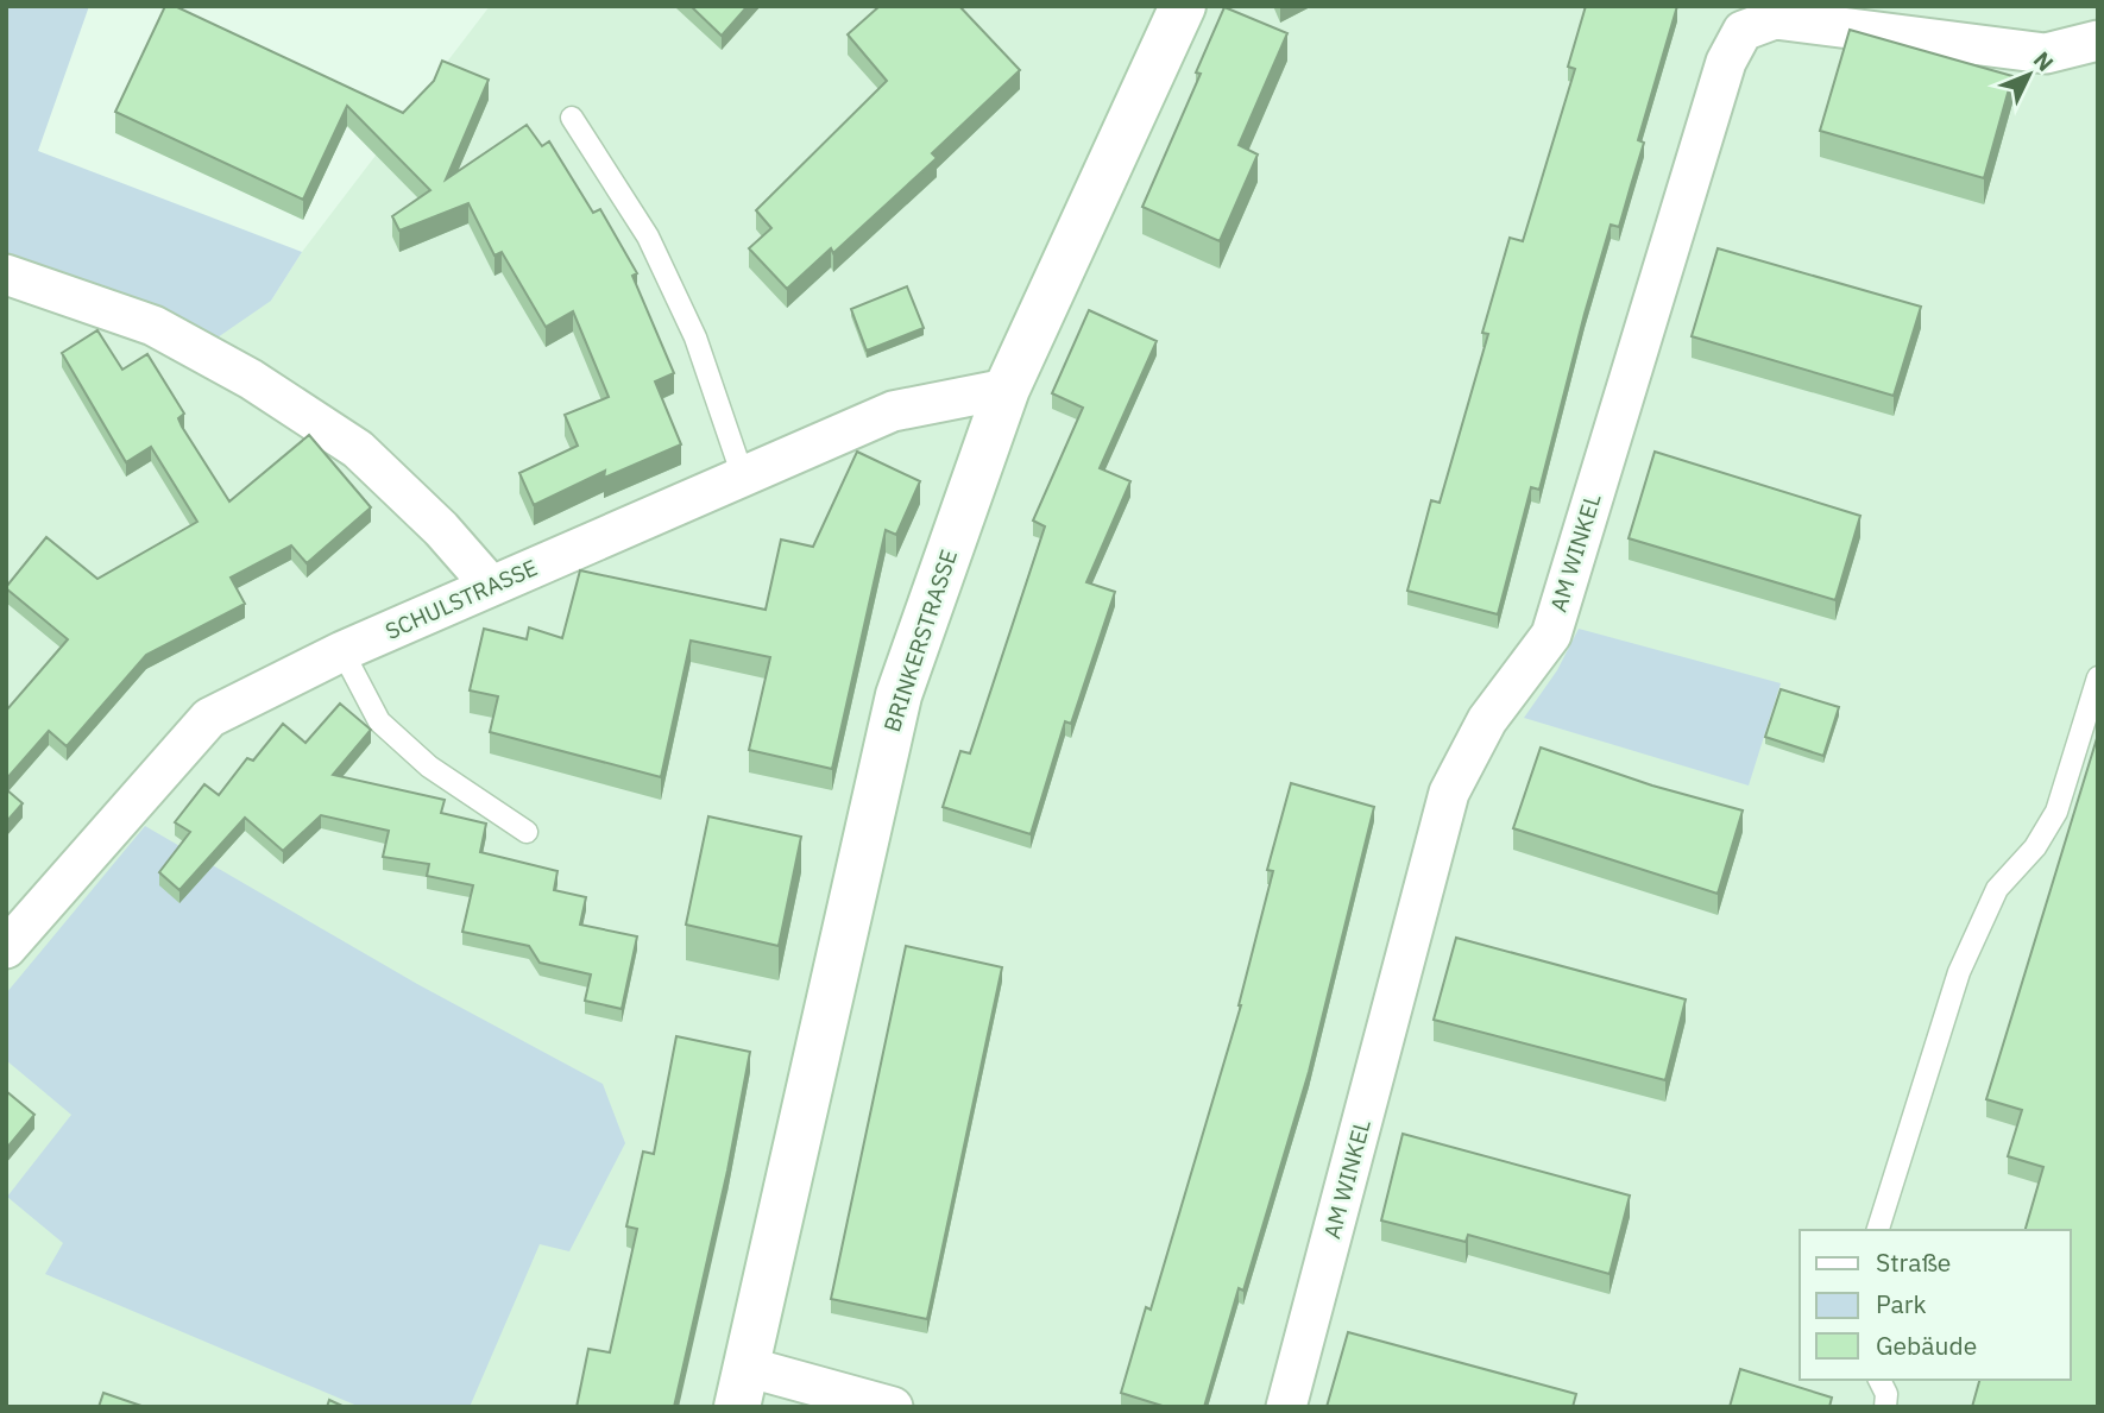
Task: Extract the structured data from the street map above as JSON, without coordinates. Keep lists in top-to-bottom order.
{
  "streets": {
    "street": ["AM WINKEL", "SCHULSTRASSE", "BRINKERSTRASSE"]
  },
  "crossings": [
    ["SCHULSTRASSE", "BRINKERSTRASSE"]
  ],
  "legend": ["Straße", "Park", "Gebäude"],
  "north": "top right"
}
